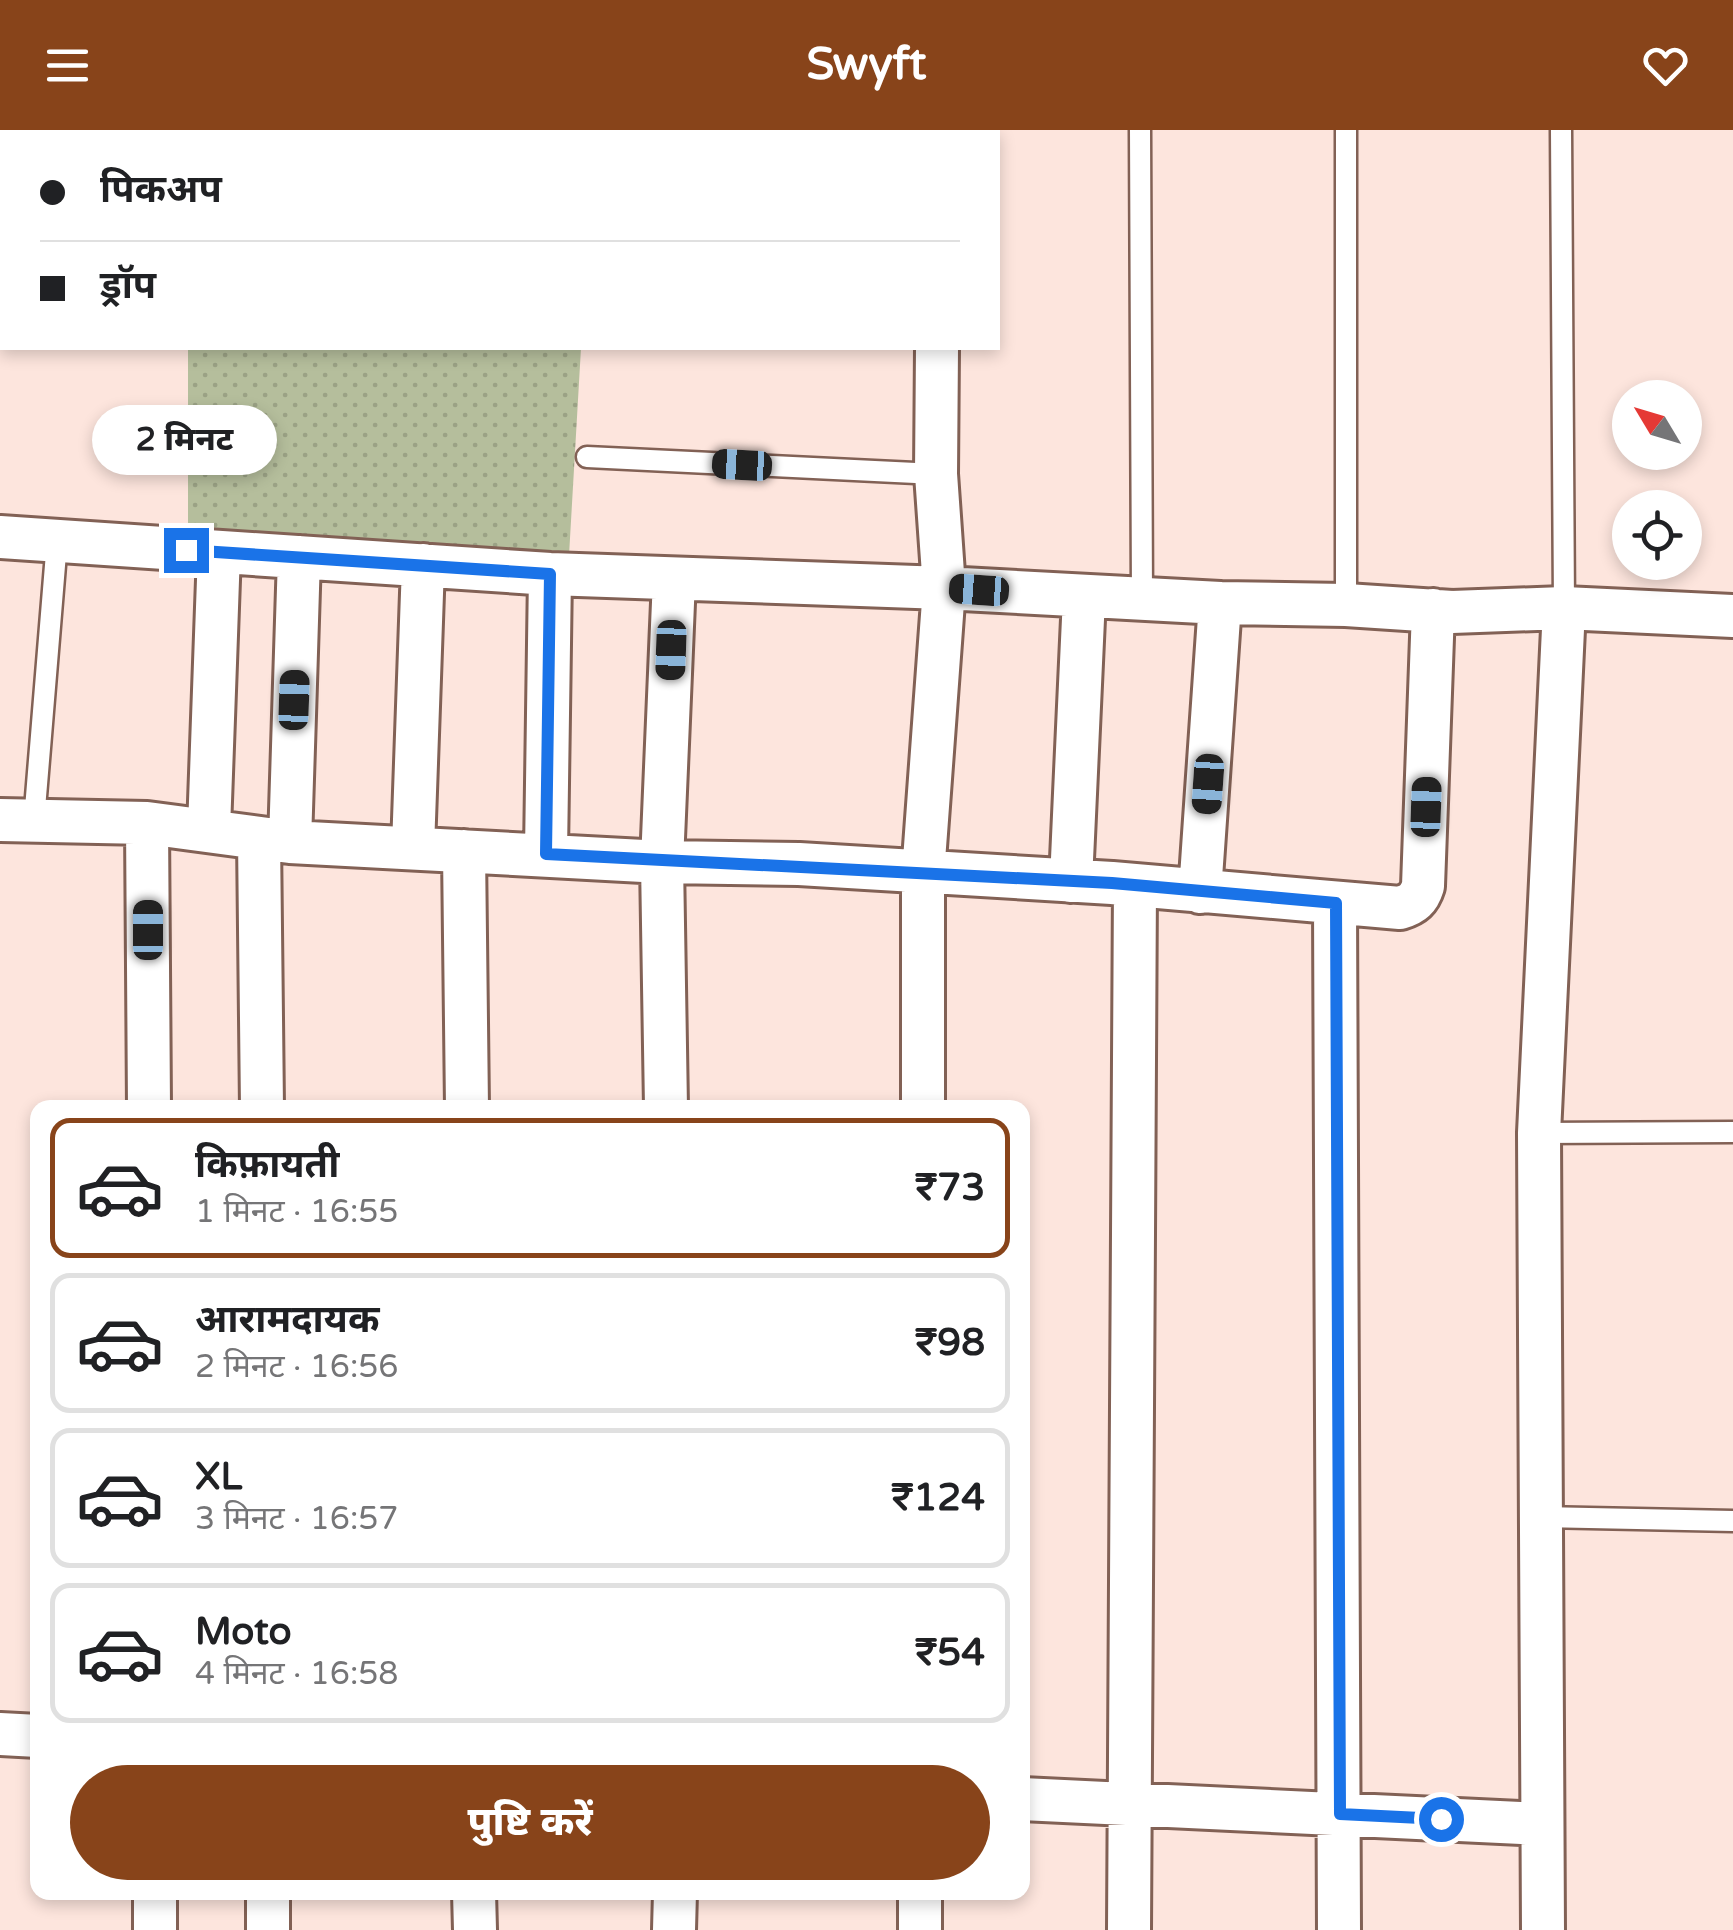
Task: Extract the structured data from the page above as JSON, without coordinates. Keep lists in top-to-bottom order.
{
  "north": "top left",
  "page": {
    "header": "Swyft",
    "banner": ["पिकअप", "ड्रॉप"],
    "bubble": "2 मिनट",
    "list": [
      {
        "name": "किफ़ायती",
        "note": "1 मिनट · 16:55",
        "value": "₹73"
      },
      {
        "name": "आरामदायक",
        "note": "2 मिनट · 16:56",
        "value": "₹98"
      },
      {
        "name": "XL",
        "note": "3 मिनट · 16:57",
        "value": "₹124"
      },
      {
        "name": "Moto",
        "note": "4 मिनट · 16:58",
        "value": "₹54"
      }
    ],
    "buttons": "पुष्टि करें"
  }
}
